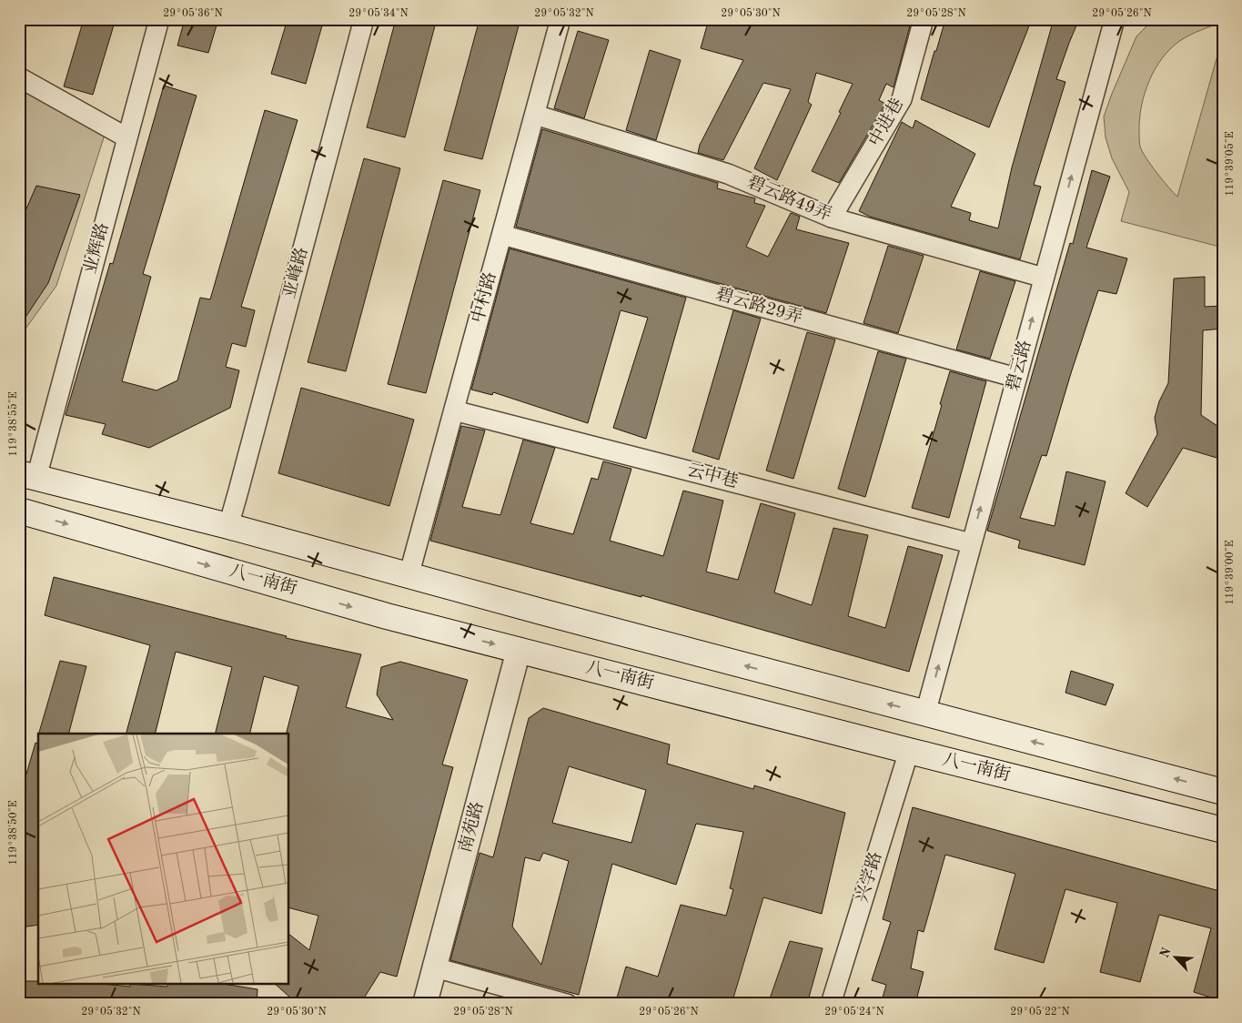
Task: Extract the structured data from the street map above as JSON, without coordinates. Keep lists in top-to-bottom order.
{
  "streets": {
    "main road": ["八一南街"],
    "street": [
      "中进巷",
      "碧云路49弄",
      "业辉路",
      "亚峰路",
      "中村路",
      "碧云路29弄",
      "碧云路",
      "云中巷",
      "南苑路",
      "兴学路"
    ]
  },
  "crossings": [
    ["中进巷", "碧云路49弄"],
    ["碧云路49弄", "中村路"],
    ["碧云路49弄", "碧云路"],
    ["中村路", "碧云路29弄"],
    ["中村路", "云中巷"],
    ["碧云路29弄", "碧云路"],
    ["碧云路", "云中巷"],
    ["八一南街", "南苑路"],
    ["八一南街", "兴学路"]
  ],
  "one_way": ["碧云路"],
  "north": "top left",
  "coordinates": [
    "29°05'36\"N",
    "29°05'34\"N",
    "29°05'32\"N",
    "29°05'30\"N",
    "29°05'28\"N",
    "29°05'26\"N",
    "119°39'05\"E",
    "119°38'55\"E",
    "119°39'00\"E",
    "119°38'50\"E",
    "29°05'24\"N",
    "29°05'22\"N"
  ]
}
